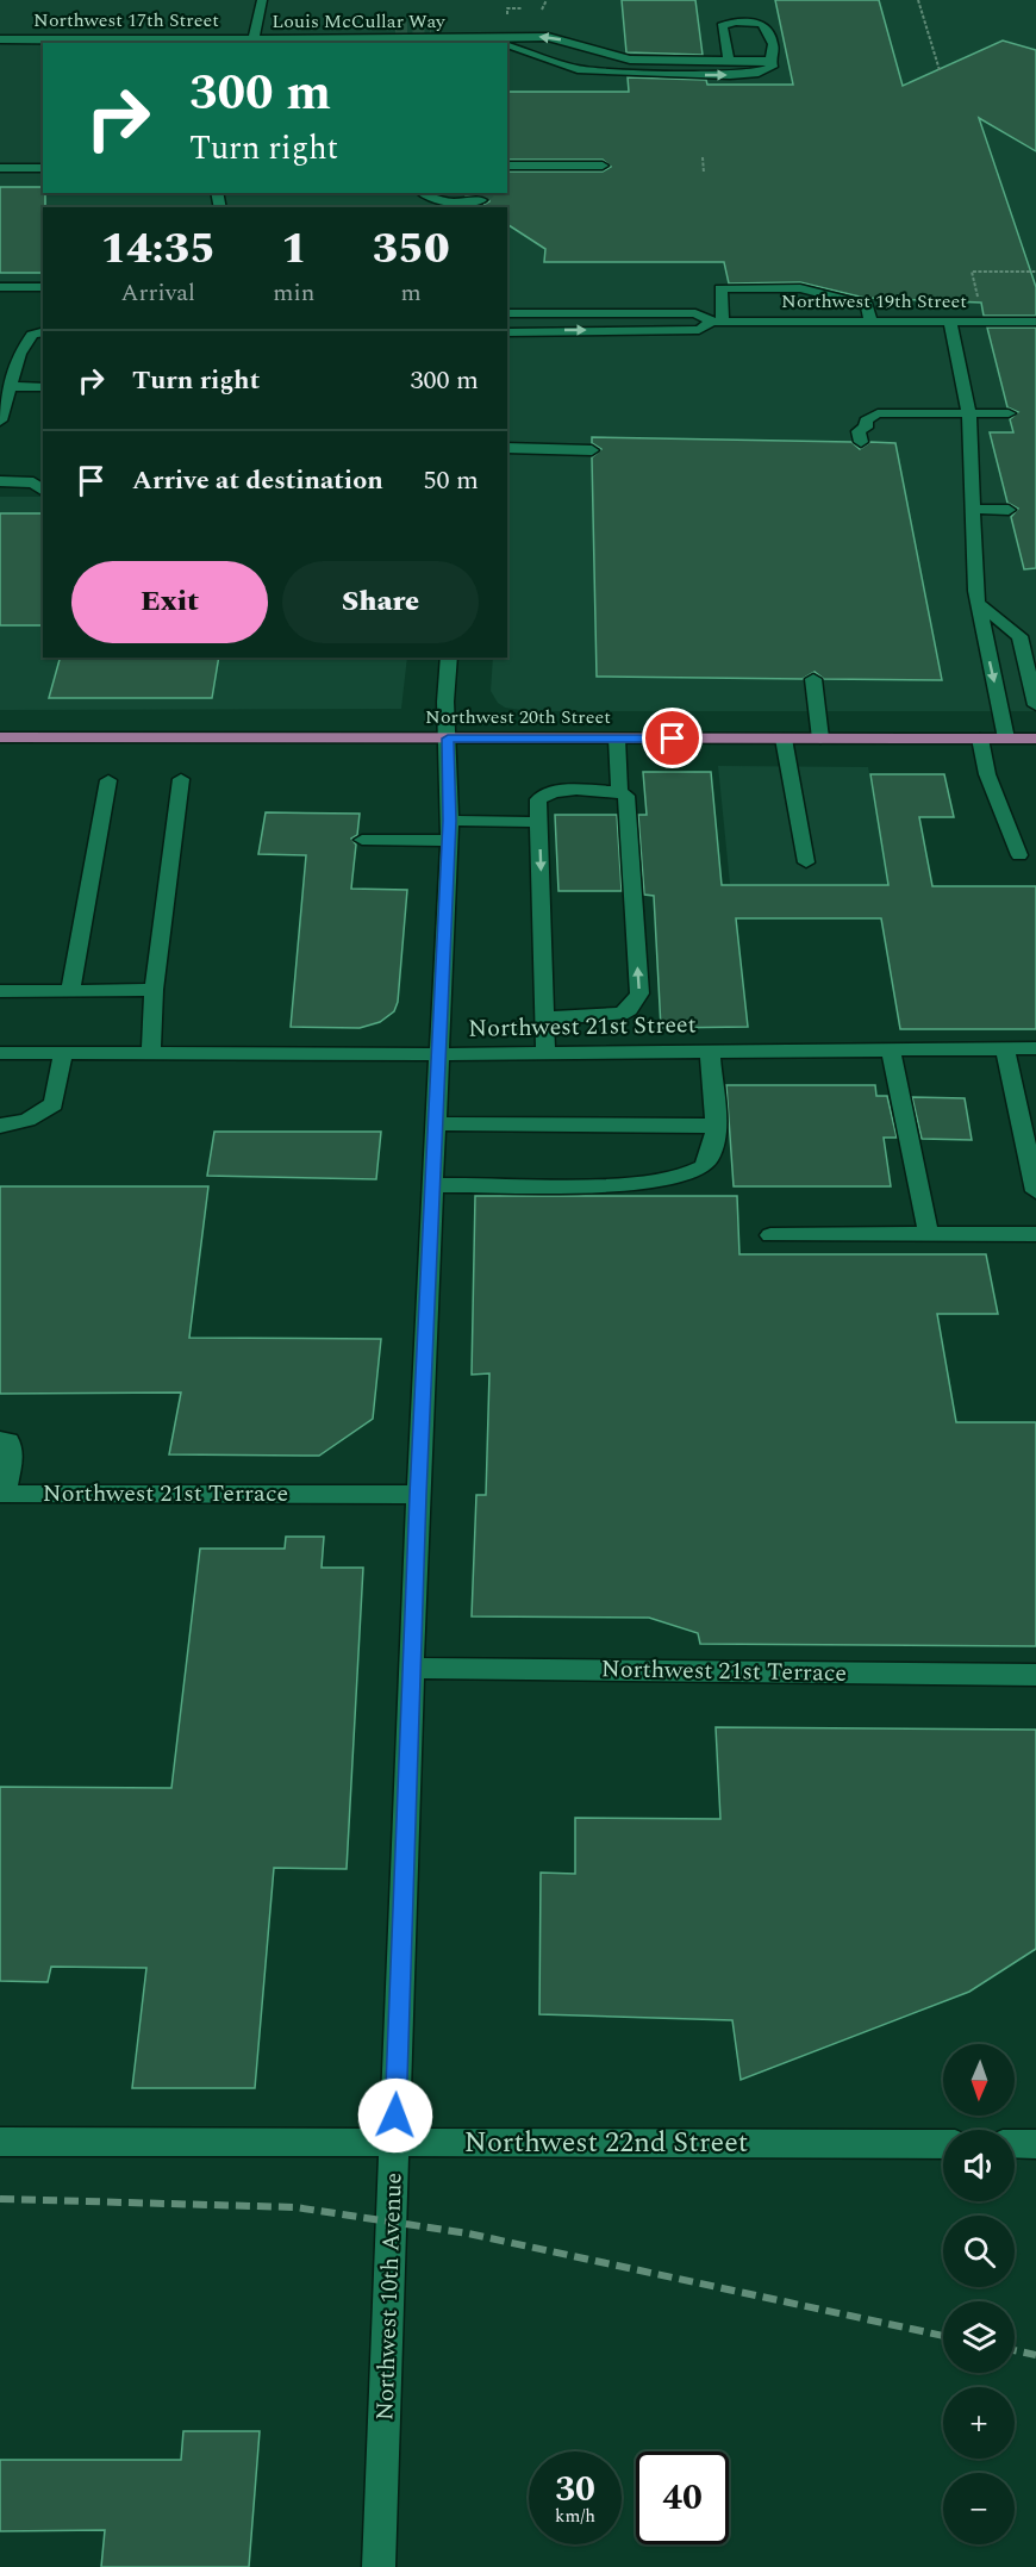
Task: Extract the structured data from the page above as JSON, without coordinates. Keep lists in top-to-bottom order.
{
  "streets": {
    "main road": ["Northwest 20th Street"],
    "street": [
      "Northwest 17th Street",
      "Louis McCullar Way",
      "Northwest 19th Street",
      "Northwest 21st Street",
      "Northwest 21st Terrace",
      "Northwest 22nd Street",
      "Northwest 10th Avenue"
    ]
  },
  "crossings": [
    ["Northwest 17th Street", "Louis McCullar Way"],
    ["Northwest 20th Street", "Northwest 10th Avenue"],
    ["Northwest 21st Street", "Northwest 10th Avenue"],
    ["Northwest 21st Terrace", "Northwest 10th Avenue"],
    ["Northwest 22nd Street", "Northwest 10th Avenue"]
  ],
  "north": "bottom",
  "page": {
    "turn": ["300 m", "Turn right"],
    "eta": [
      "14:35",
      "Arrival",
      "1",
      "min",
      "350",
      "m"
    ],
    "list": [
      {
        "name": "Turn right",
        "value": "300 m"
      },
      {
        "name": "Arrive at destination",
        "value": "50 m"
      }
    ],
    "buttons": ["Exit", "Share"],
    "map_buttons": ["+", "−"],
    "speed": "30 km/h",
    "limit": "40"
  }
}
